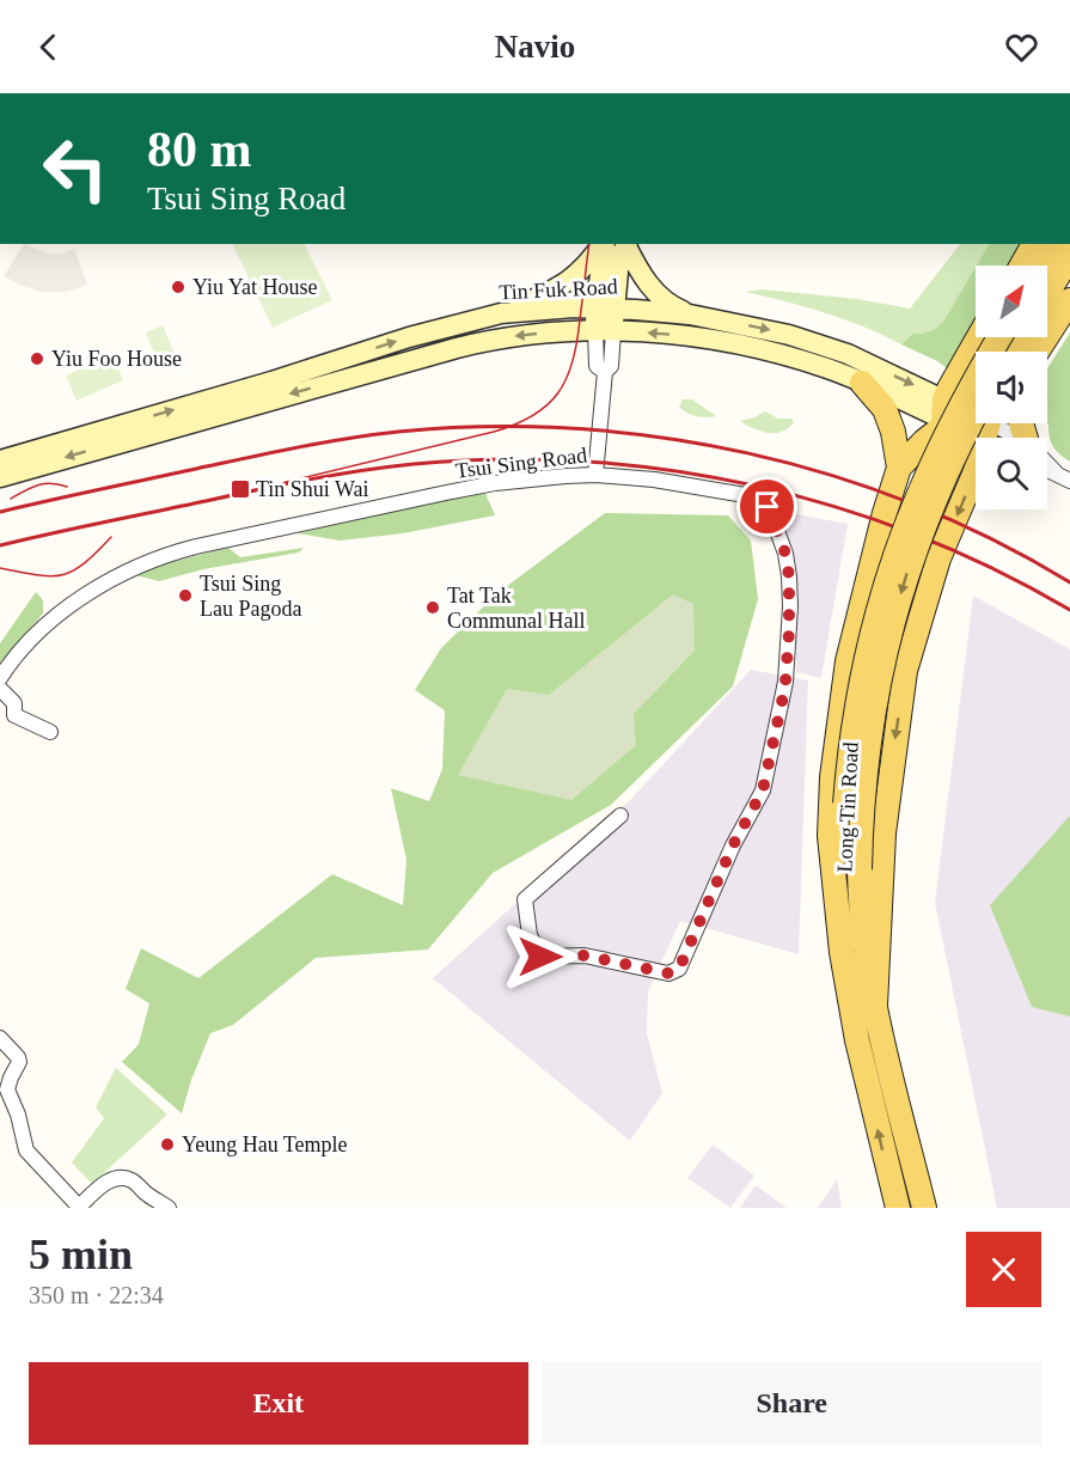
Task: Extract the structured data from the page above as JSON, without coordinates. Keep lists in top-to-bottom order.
{
  "streets": {
    "main road": ["Tin Fuk Road", "Long Tin Road"],
    "street": ["Tsui Sing Road"]
  },
  "crossings": [
    ["Tin Fuk Road", "Long Tin Road"]
  ],
  "places": {
    "other": [
      "Yiu Yat House",
      "Yiu Foo House",
      "Tsui Sing Lau Pagoda",
      "Tat Tak Communal Hall",
      "Yeung Hau Temple"
    ],
    "transit": ["Tin Shui Wai"]
  },
  "north": "top right",
  "page": {
    "header": "Navio",
    "turn": ["80 m", "Tsui Sing Road"],
    "heading": ["5 min", "350 m · 22:34"],
    "buttons": ["Exit", "Share"]
  }
}
